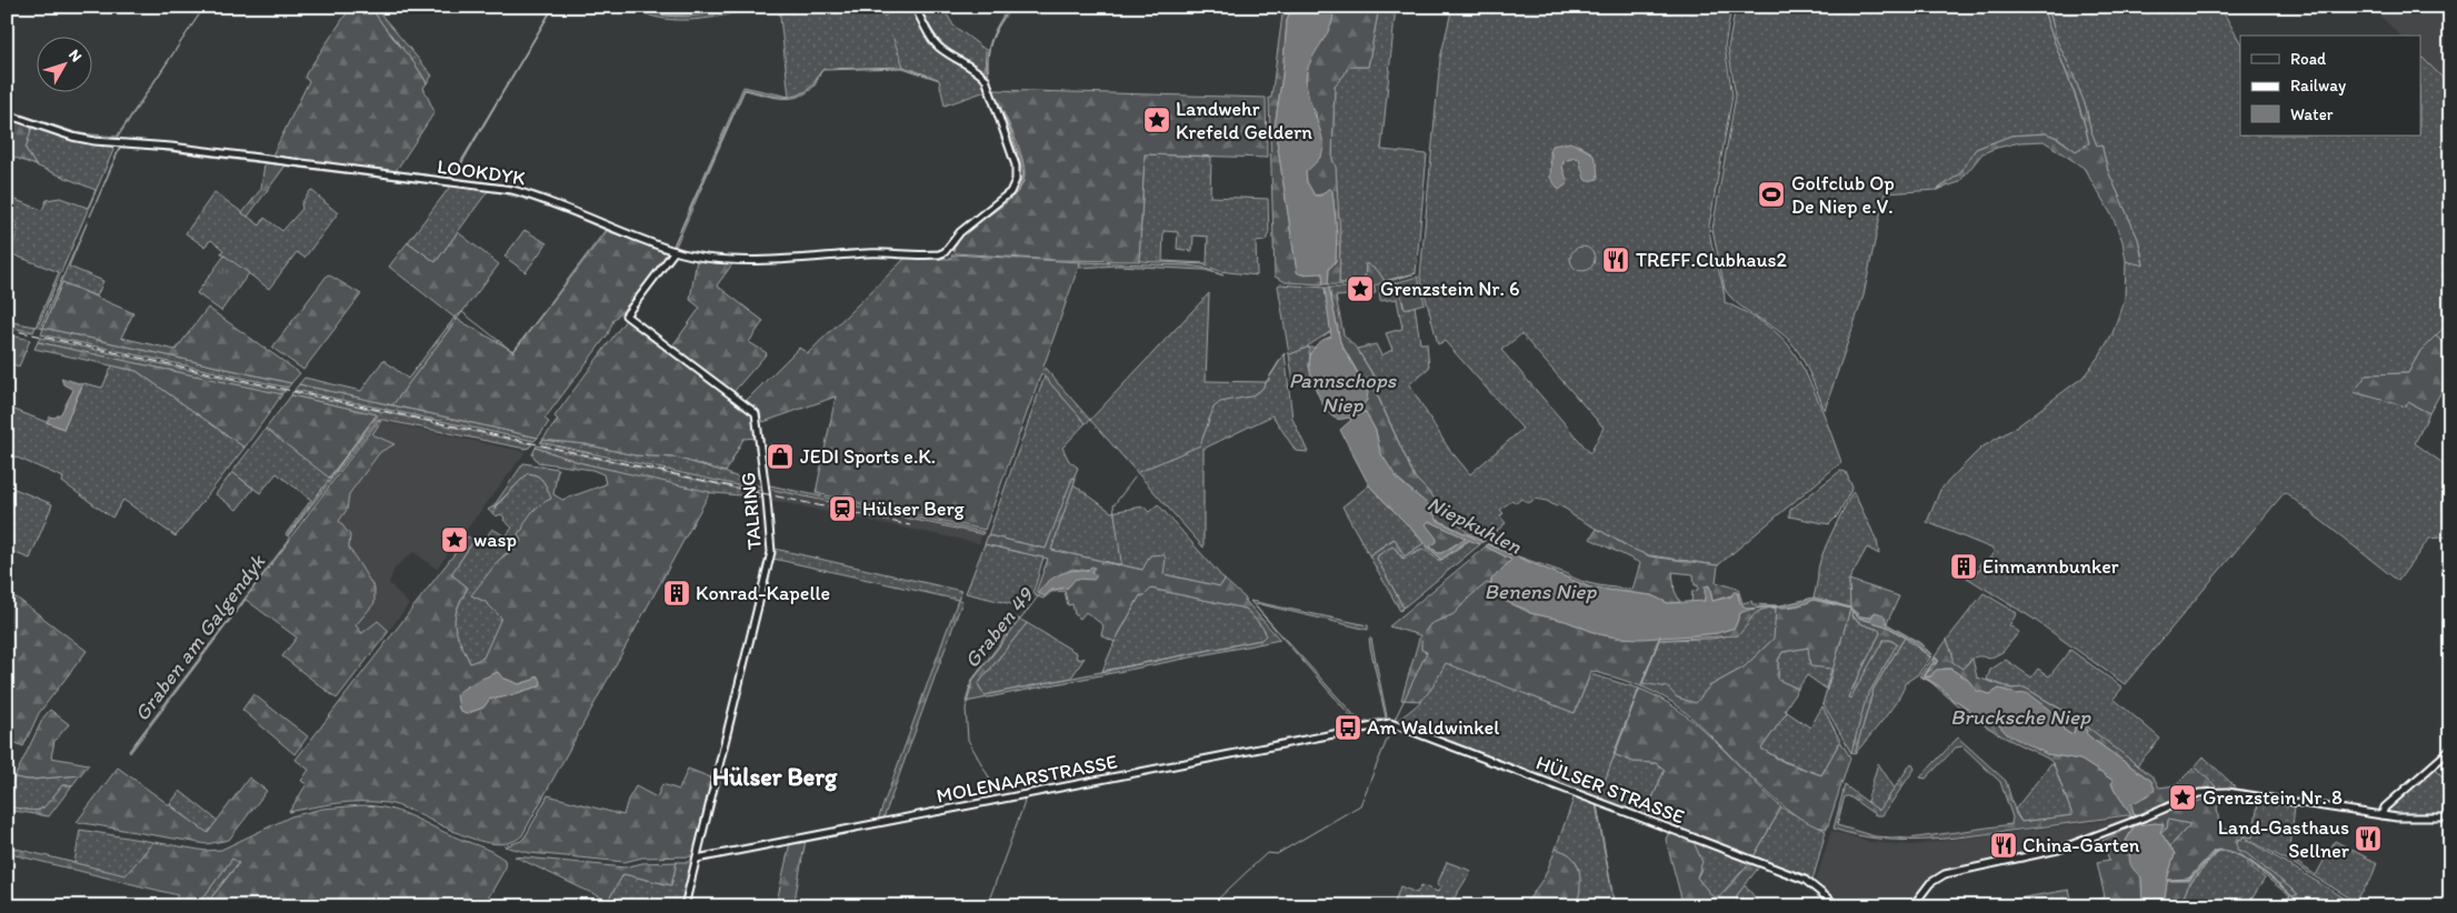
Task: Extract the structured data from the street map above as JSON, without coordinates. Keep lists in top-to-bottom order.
{
  "streets": {
    "street": [
      "LOOKDYK",
      "TALRING",
      "MOLENAARSTRASSE",
      "HÜLSER STRASSE"
    ]
  },
  "crossings": [
    ["LOOKDYK", "TALRING"],
    ["TALRING", "MOLENAARSTRASSE"],
    ["MOLENAARSTRASSE", "HÜLSER STRASSE"]
  ],
  "districts": ["Hülser Berg"],
  "water": [
    "Pannschops Niep",
    "Niepkuhlen",
    "Benens Niep",
    "Graben 49",
    "Graben am Galgendyk",
    "Brucksche Niep"
  ],
  "places": {
    "place": [
      "Landwehr Krefeld Geldern",
      "Grenzstein Nr. 6",
      "wasp",
      "Grenzstein Nr. 8"
    ],
    "sports": ["Golfclub Op De Niep e.V."],
    "restaurant": ["TREFF.Clubhaus2", "Land-Gasthaus Sellner", "China-Garten"],
    "shop": ["JEDI Sports e.K."],
    "station": ["Hülser Berg"],
    "building": ["Einmannbunker", "Konrad-Kapelle"],
    "bus stop": ["Am Waldwinkel"]
  },
  "legend": ["Road", "Railway", "Water"],
  "north": "top right"
}
